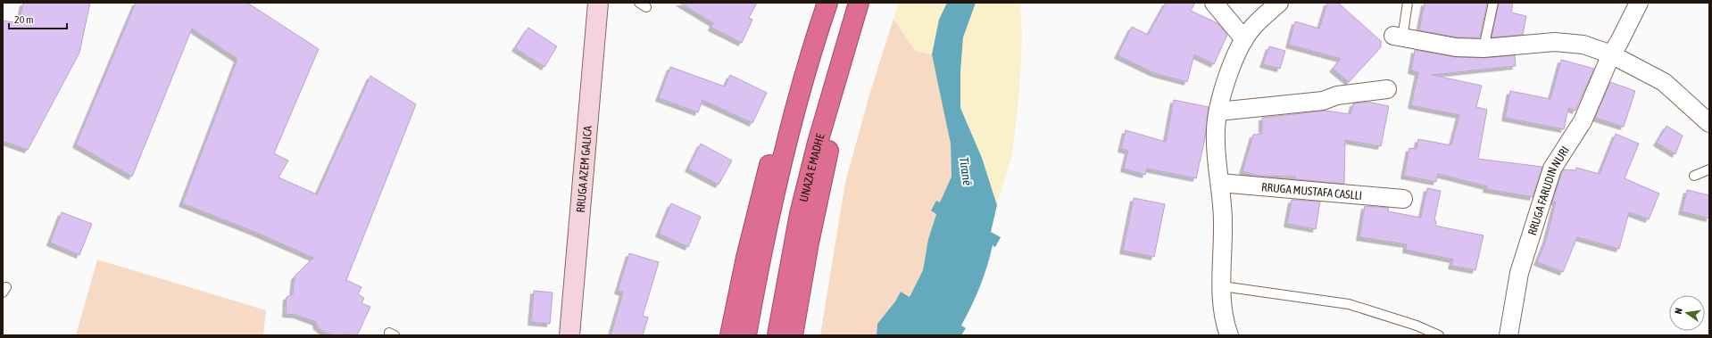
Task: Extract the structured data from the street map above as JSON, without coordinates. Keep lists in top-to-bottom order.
{
  "streets": {
    "highway": ["UNAZA E MADHE"],
    "main road": ["RRUGA AZEM GALICA"],
    "street": ["RRUGA FARUDIN NURI", "RRUGA MUSTAFA CASLLI"]
  },
  "water": ["Tiranë"],
  "scale_bar": "20 m",
  "north": "left"
}
